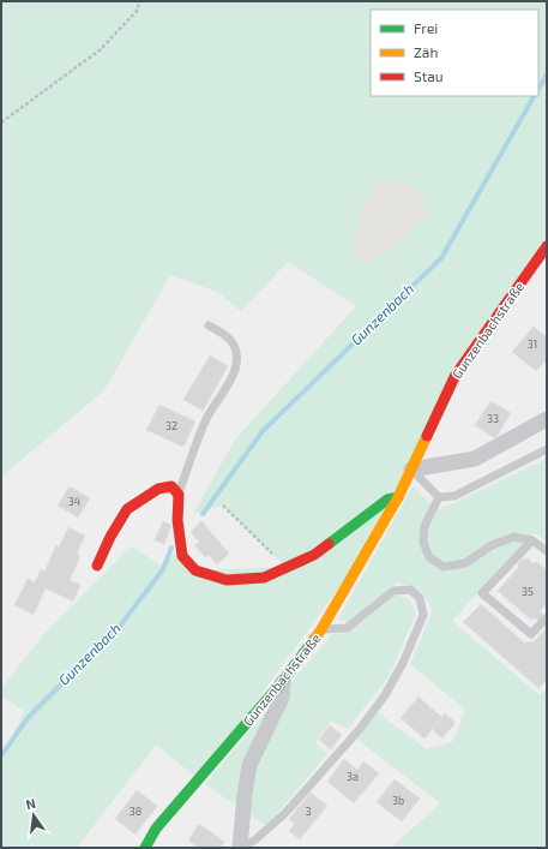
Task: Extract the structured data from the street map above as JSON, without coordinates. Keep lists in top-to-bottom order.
{
  "streets": {
    "street": ["Gunzenbachstraße"]
  },
  "water": ["Gunzenbach"],
  "house_numbers": [
    "31",
    "33",
    "32",
    "34",
    "35",
    "3a",
    "3b",
    "38",
    "3"
  ],
  "legend": ["Frei", "Zäh", "Stau"],
  "north": "top"
}
